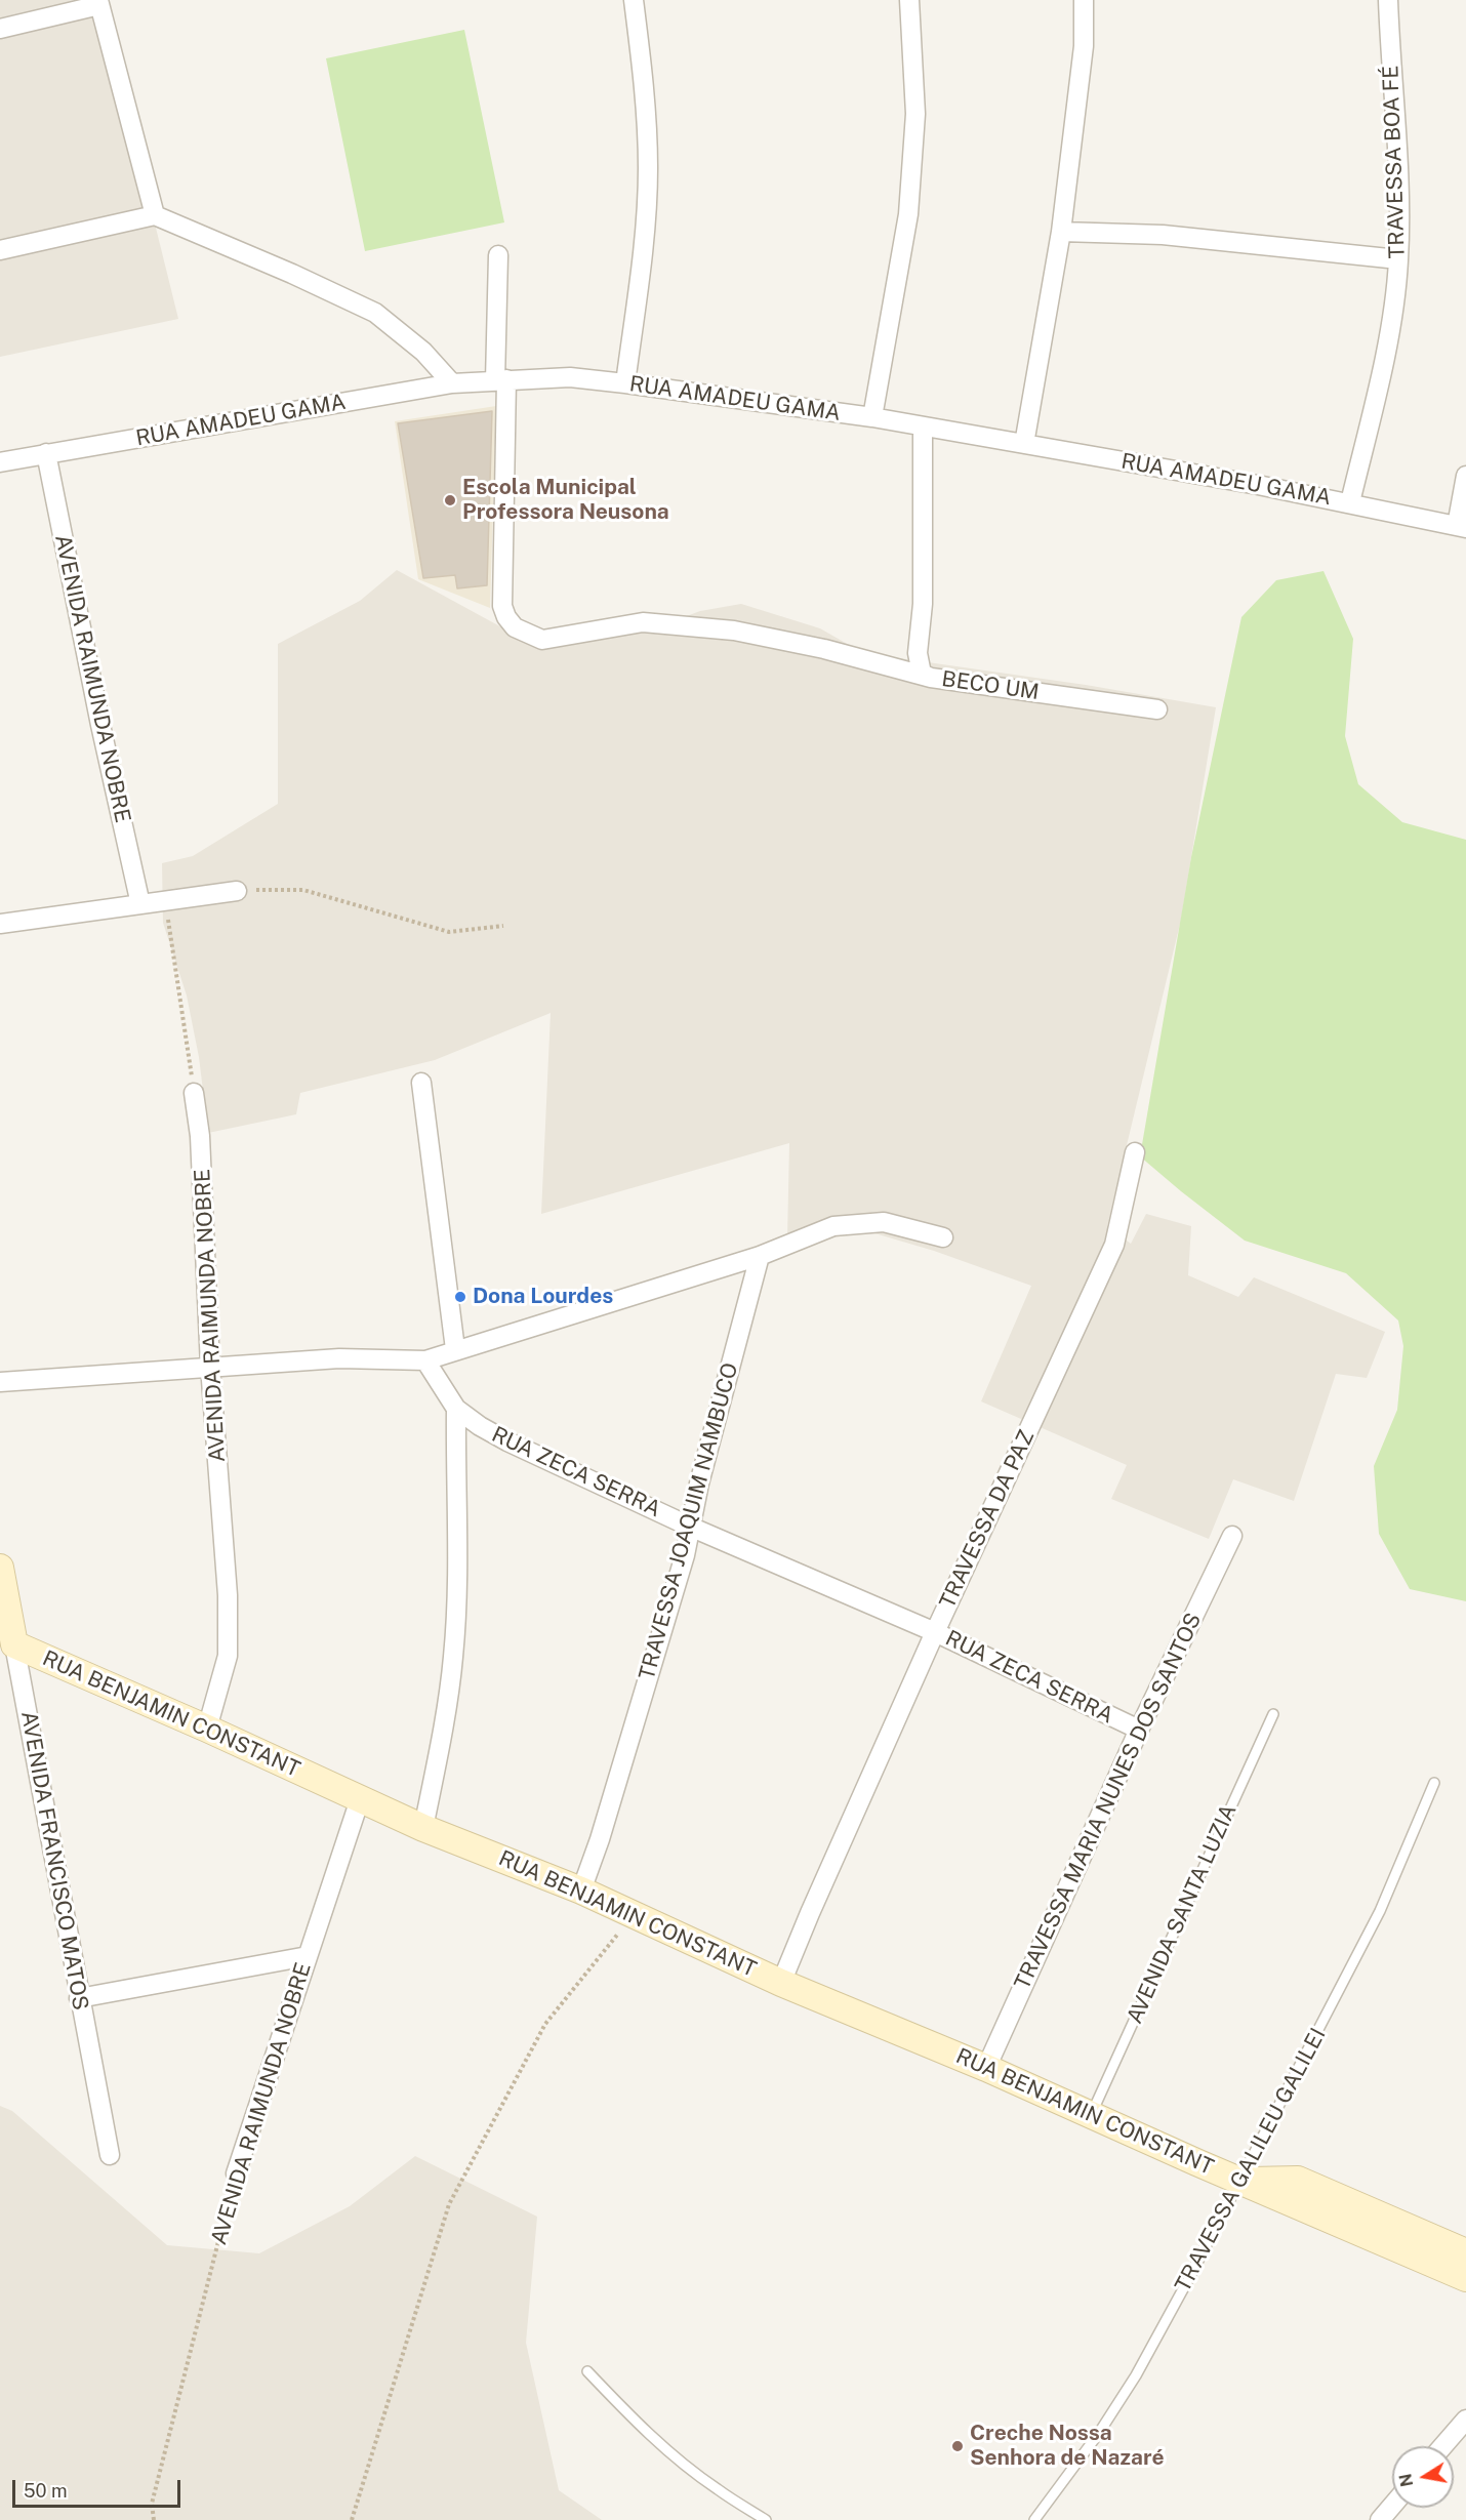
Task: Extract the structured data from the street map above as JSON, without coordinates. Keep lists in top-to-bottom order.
{
  "streets": {
    "street": [
      "TRAVESSA BOA FÉ",
      "RUA AMADEU GAMA",
      "AVENIDA RAIMUNDA NOBRE",
      "BECO UM",
      "RUA ZECA SERRA",
      "TRAVESSA DA PAZ",
      "TRAVESSA JOAQUIM NAMBUCO",
      "RUA BENJAMIN CONSTANT",
      "TRAVESSA MARIA NUNES DOS SANTOS",
      "AVENIDA FRANCISCO MATOS"
    ],
    "lane": ["AVENIDA SANTA LUZIA", "TRAVESSA GALILEU GALILEI"]
  },
  "crossings": [
    ["TRAVESSA BOA FÉ", "RUA AMADEU GAMA"],
    ["RUA AMADEU GAMA", "AVENIDA RAIMUNDA NOBRE"],
    ["RUA AMADEU GAMA", "BECO UM"],
    ["AVENIDA RAIMUNDA NOBRE", "RUA BENJAMIN CONSTANT"],
    ["RUA ZECA SERRA", "TRAVESSA DA PAZ"],
    ["RUA ZECA SERRA", "TRAVESSA JOAQUIM NAMBUCO"],
    ["RUA ZECA SERRA", "TRAVESSA MARIA NUNES DOS SANTOS"],
    ["TRAVESSA DA PAZ", "RUA BENJAMIN CONSTANT"],
    ["TRAVESSA JOAQUIM NAMBUCO", "RUA BENJAMIN CONSTANT"],
    ["RUA BENJAMIN CONSTANT", "TRAVESSA MARIA NUNES DOS SANTOS"],
    ["RUA BENJAMIN CONSTANT", "AVENIDA FRANCISCO MATOS"],
    ["RUA BENJAMIN CONSTANT", "AVENIDA SANTA LUZIA"],
    ["RUA BENJAMIN CONSTANT", "TRAVESSA GALILEU GALILEI"]
  ],
  "places": ["Escola Municipal Professora Neusona", "Dona Lourdes", "Creche Nossa Senhora de Nazaré"],
  "scale_bar": "50 m",
  "north": "left"
}
